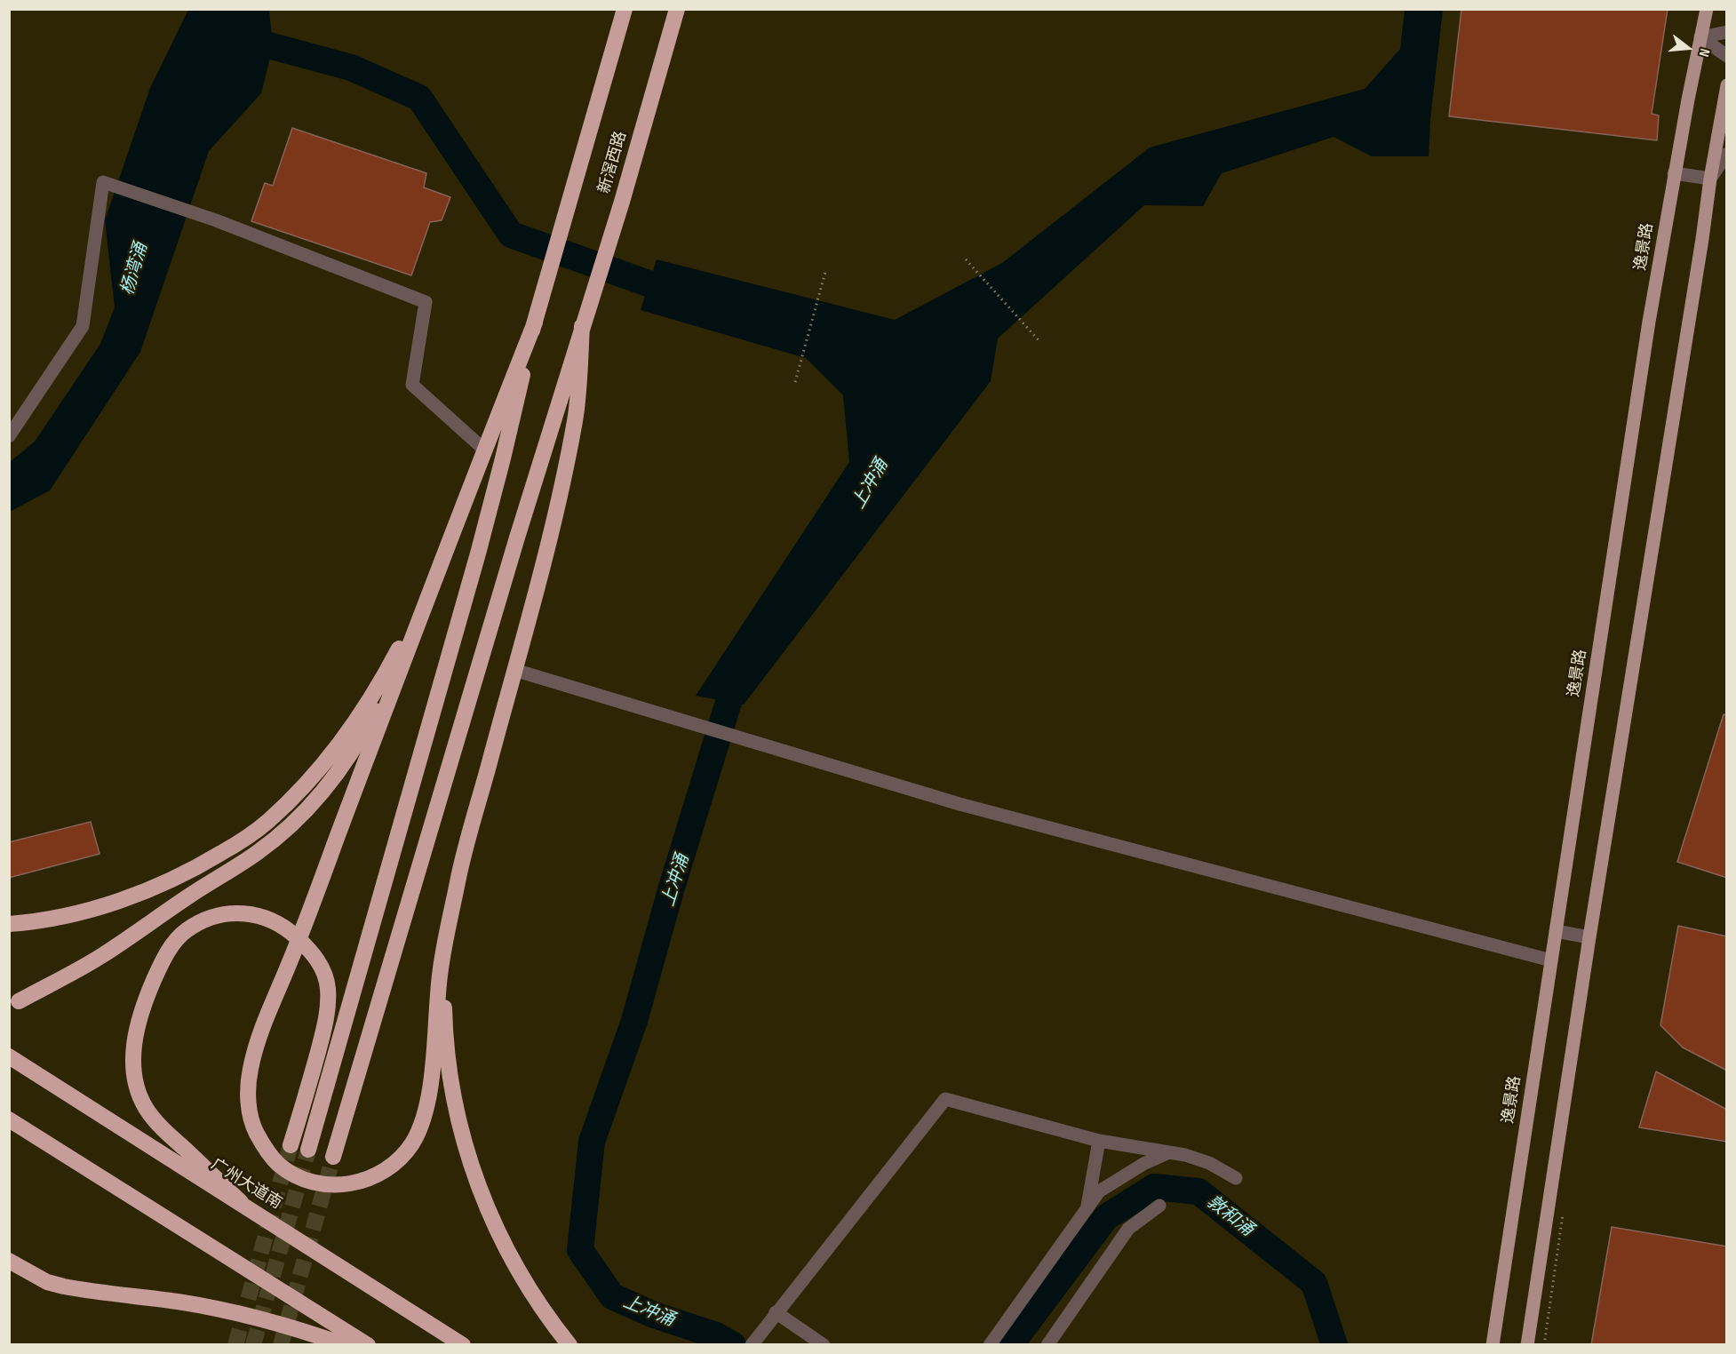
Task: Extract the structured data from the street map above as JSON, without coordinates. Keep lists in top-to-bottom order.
{
  "streets": {
    "highway": ["新滘西路", "广州大道南"],
    "main road": ["逸景路"]
  },
  "water": ["杨湾涌", "上冲涌", "敦和涌"],
  "north": "right"
}
